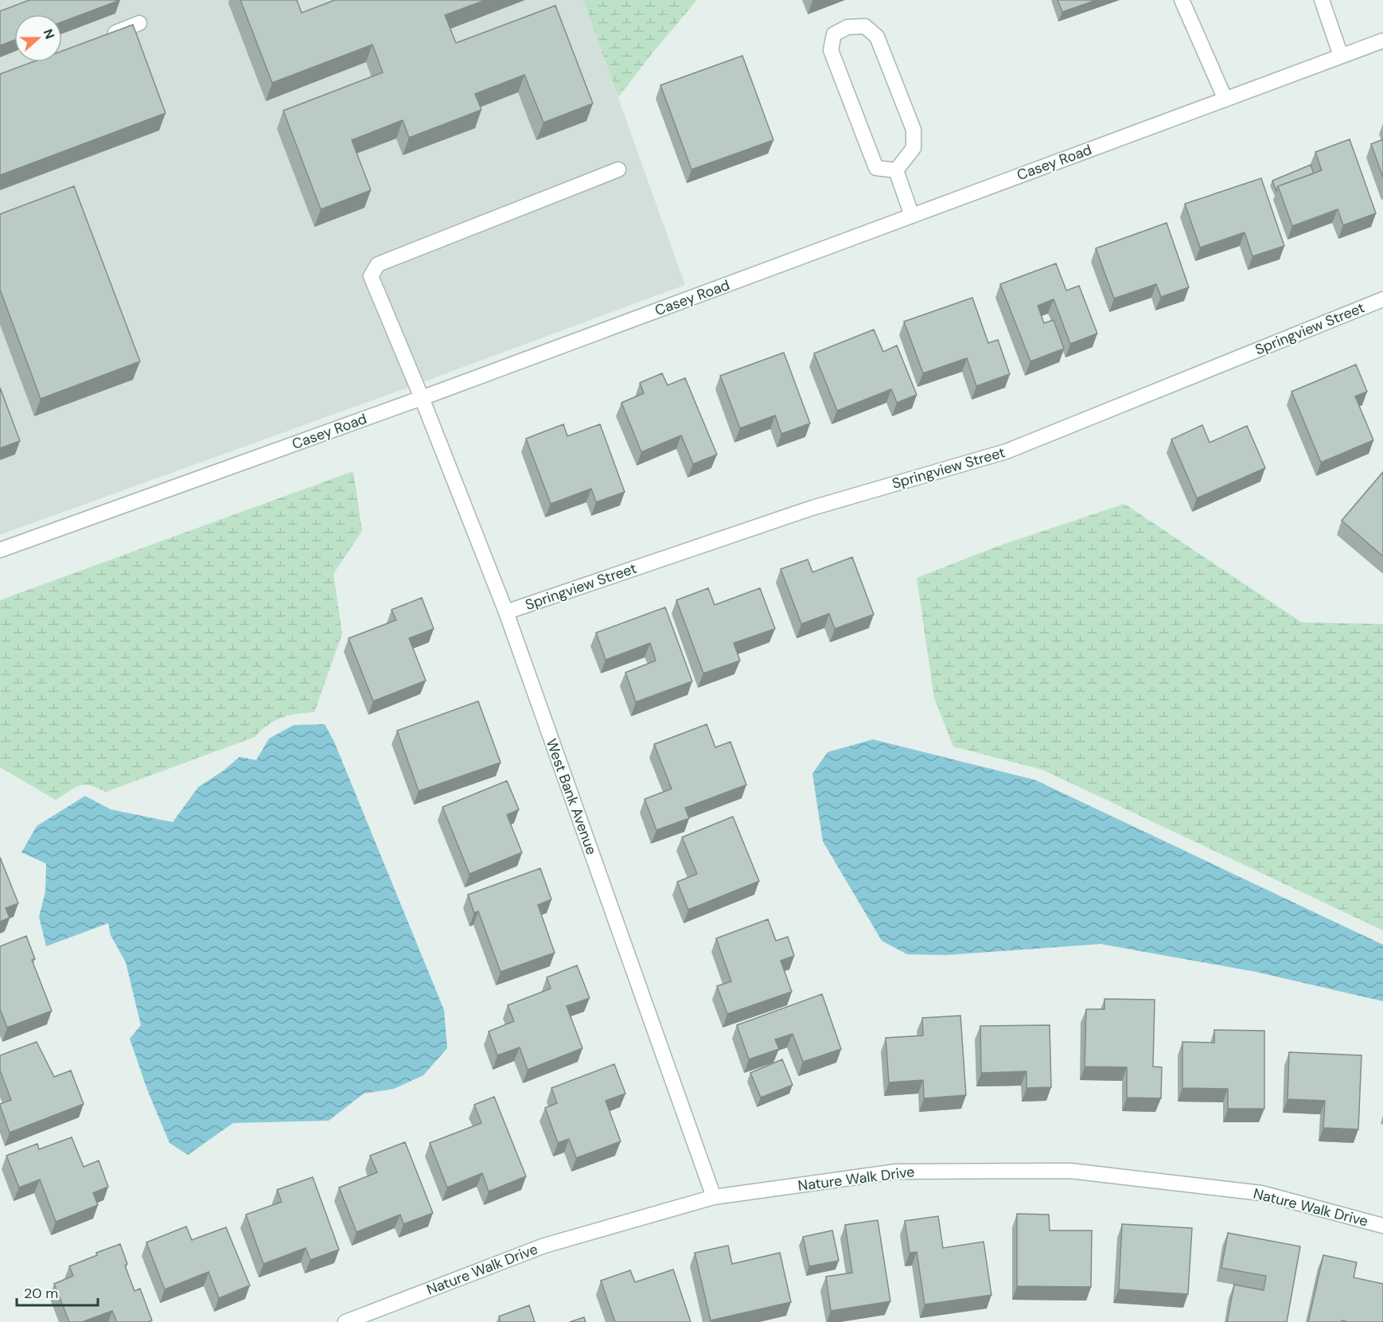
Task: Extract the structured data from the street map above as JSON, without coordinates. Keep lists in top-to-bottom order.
{
  "streets": {
    "street": [
      "Casey Road",
      "Springview Street",
      "West Bank Avenue",
      "Nature Walk Drive"
    ]
  },
  "crossings": [
    ["Casey Road", "West Bank Avenue"],
    ["Springview Street", "West Bank Avenue"],
    ["West Bank Avenue", "Nature Walk Drive"]
  ],
  "scale_bar": "20 m",
  "north": "right"
}
